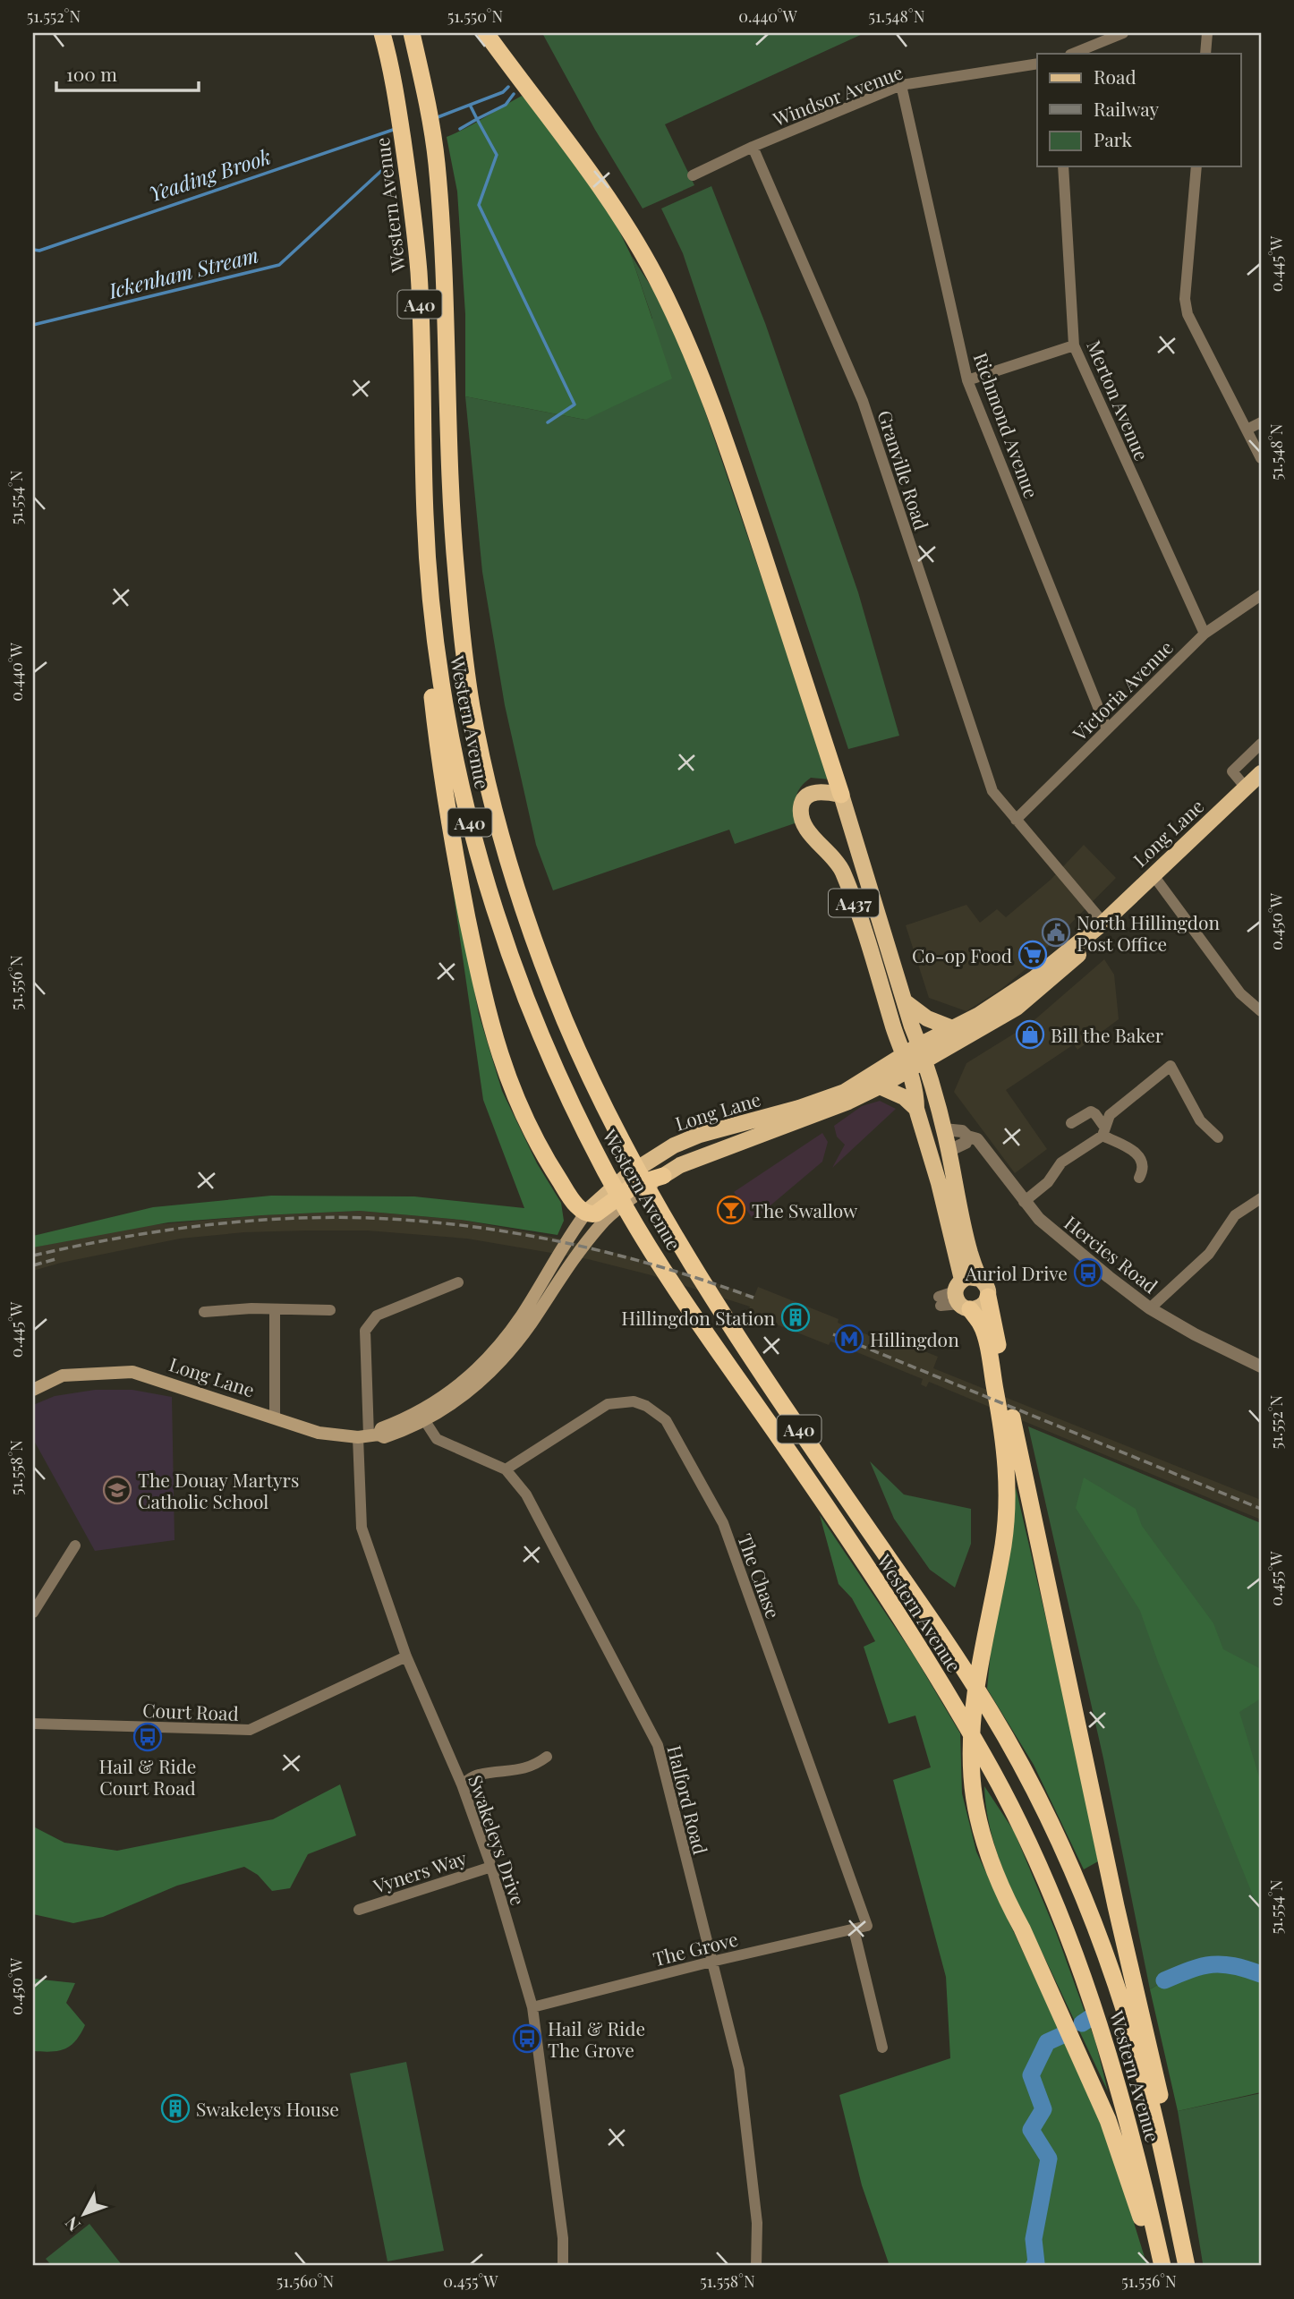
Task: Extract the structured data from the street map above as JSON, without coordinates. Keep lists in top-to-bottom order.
{
  "streets": {
    "highway": ["Western Avenue", "A40"],
    "main road": ["Long Lane", "A437"],
    "street": [
      "Windsor Avenue",
      "Merton Avenue",
      "Richmond Avenue",
      "Granville Road",
      "Victoria Avenue",
      "Hercies Road",
      "The Chase",
      "Court Road",
      "Halford Road",
      "Swakeleys Drive",
      "Vyners Way",
      "The Grove"
    ]
  },
  "crossings": [
    ["Windsor Avenue", "Richmond Avenue"],
    ["Windsor Avenue", "Granville Road"],
    ["Merton Avenue", "Victoria Avenue"],
    ["Richmond Avenue", "Victoria Avenue"],
    ["Granville Road", "Victoria Avenue"],
    ["Granville Road", "Long Lane"],
    ["Long Lane", "A437"],
    ["Long Lane", "Halford Road"],
    ["Long Lane", "Swakeleys Drive"],
    ["The Chase", "Halford Road"],
    ["The Chase", "The Grove"],
    ["Court Road", "Swakeleys Drive"],
    ["Halford Road", "The Grove"],
    ["Swakeleys Drive", "Vyners Way"],
    ["Swakeleys Drive", "The Grove"]
  ],
  "water": ["Yeading Brook", "Ickenham Stream"],
  "places": {
    "public building": ["North Hillingdon Post Office"],
    "supermarket": ["Co-op Food"],
    "shop": ["Bill the Baker"],
    "bar": ["The Swallow"],
    "bus stop": ["Auriol Drive", "Hail & Ride Court Road", "Hail & Ride The Grove"],
    "building": ["Hillingdon Station", "Swakeleys House"],
    "metro station": ["Hillingdon"],
    "school or university": ["The Douay Martyrs Catholic School"]
  },
  "legend": ["Road", "Railway", "Park"],
  "scale_bar": "100 m",
  "north": "bottom left",
  "coordinates": [
    "51.552°N",
    "51.550°N",
    "0.440°W",
    "51.548°N",
    "0.445°W",
    "51.554°N",
    "0.450°W",
    "51.556°N",
    "51.558°N",
    "0.455°W",
    "51.560°N"
  ]
}
